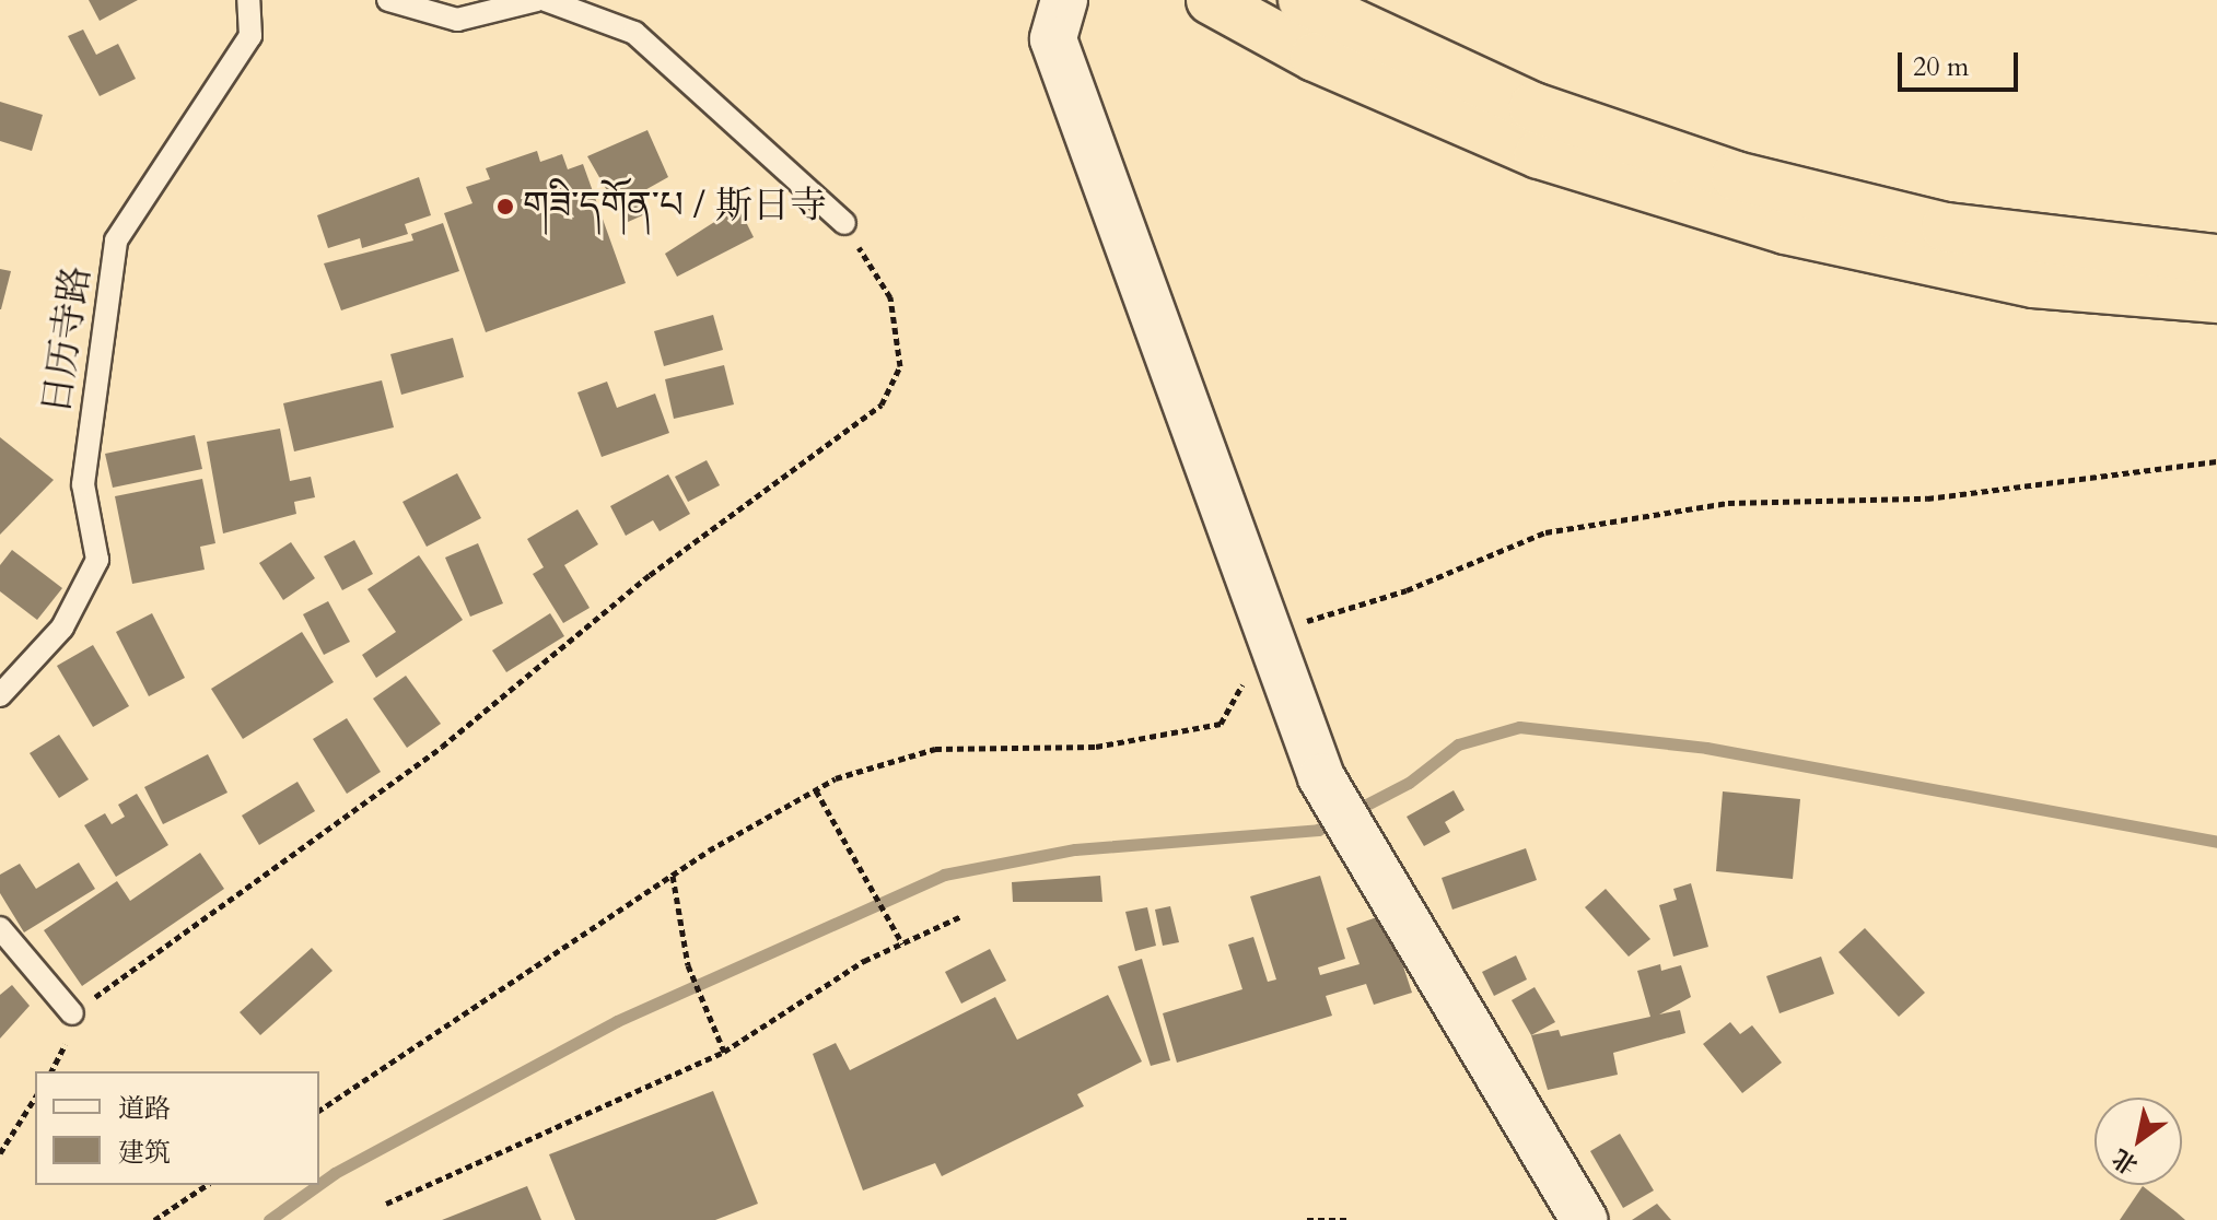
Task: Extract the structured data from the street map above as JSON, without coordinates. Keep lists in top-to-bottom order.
{
  "streets": {
    "lane": ["日历寺路"]
  },
  "places": ["གཟི་དགོན་པ / 斯日寺"],
  "legend": ["道路", "建筑"],
  "scale_bar": "20 m",
  "north": "bottom left"
}
